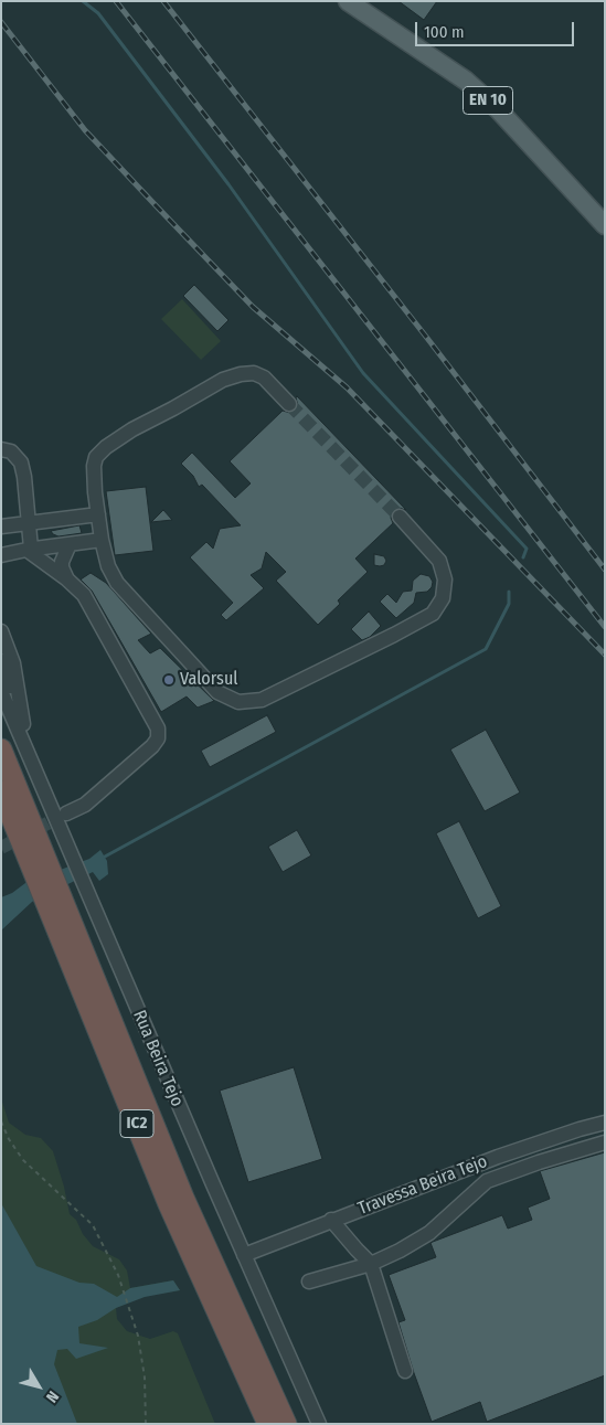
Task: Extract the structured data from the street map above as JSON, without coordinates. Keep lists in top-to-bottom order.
{
  "streets": {
    "highway": ["IC2"],
    "main road": ["EN 10"],
    "street": ["Rua Beira Tejo", "Travessa Beira Tejo"]
  },
  "crossings": [
    ["Rua Beira Tejo", "Travessa Beira Tejo"]
  ],
  "places": ["Valorsul"],
  "scale_bar": "100 m",
  "north": "bottom right"
}
